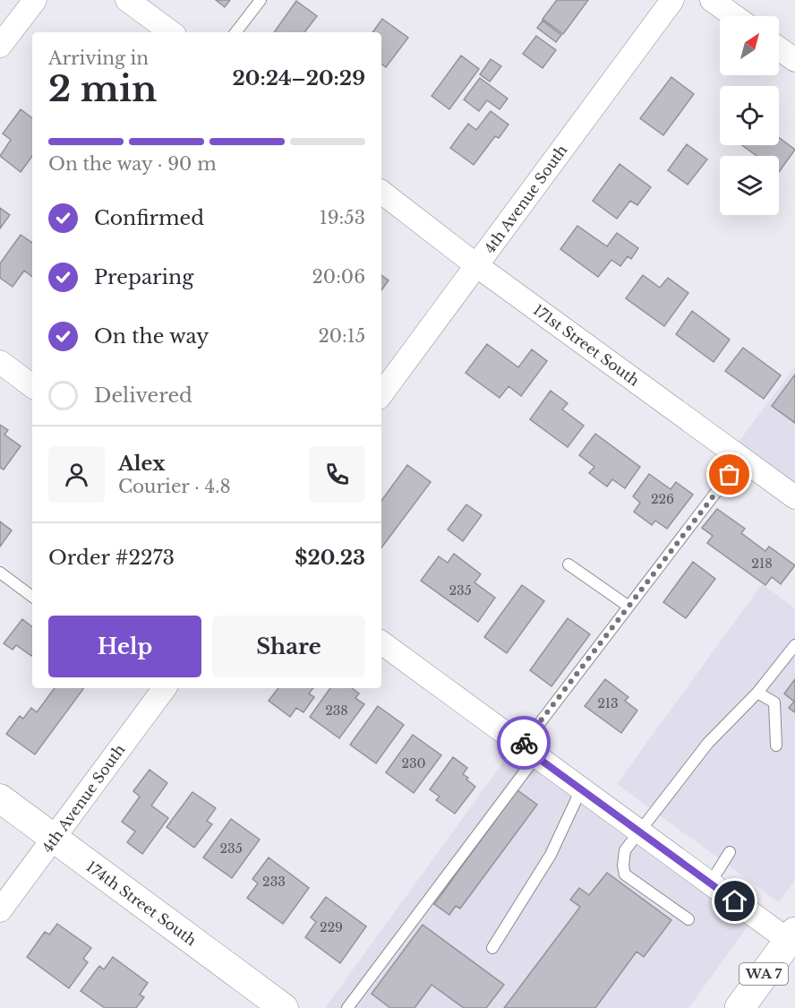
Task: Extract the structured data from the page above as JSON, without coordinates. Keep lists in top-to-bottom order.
{
  "streets": {
    "main road": ["WA 7"],
    "street": ["4th Avenue South", "171st Street South", "174th Street South"]
  },
  "crossings": [
    ["4th Avenue South", "171st Street South"],
    ["4th Avenue South", "174th Street South"]
  ],
  "house_numbers": [
    "226",
    "218",
    "235",
    "213",
    "238",
    "230",
    "235",
    "233",
    "229"
  ],
  "north": "top right",
  "page": {
    "heading": ["2 min", "Arriving in", "20:24–20:29"],
    "panel": [
      "Alex",
      "Courier · 4.8",
      "Order #2273",
      "$20.23"
    ],
    "bar": "On the way · 90 m",
    "list": [
      ["Confirmed", "19:53"],
      ["Preparing", "20:06"],
      ["On the way", "20:15"],
      "Delivered"
    ],
    "buttons": ["Help", "Share"]
  }
}
